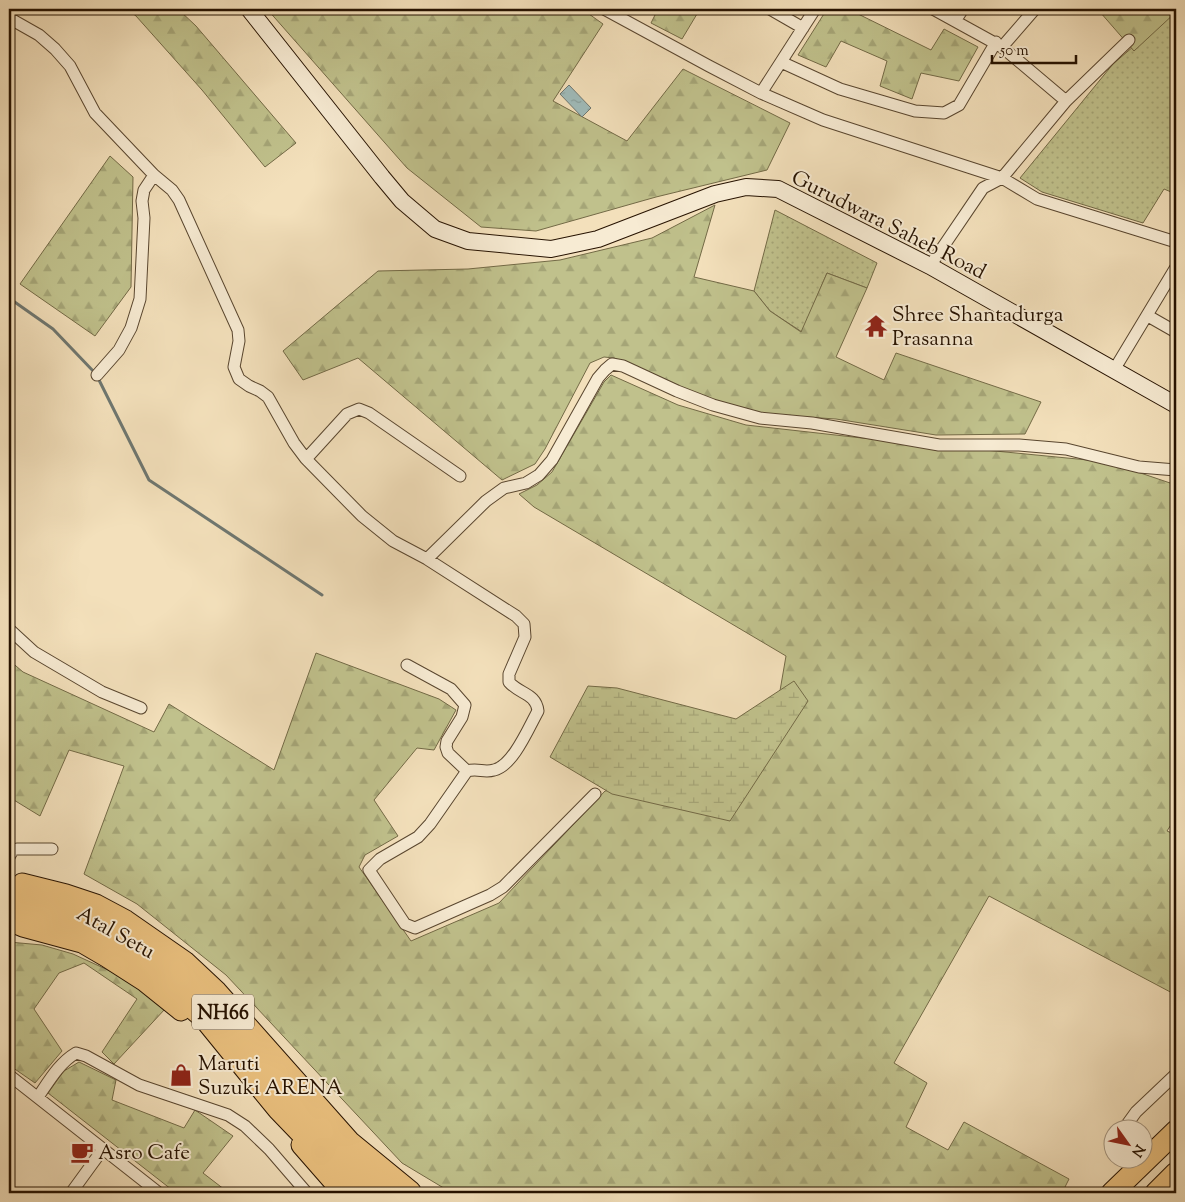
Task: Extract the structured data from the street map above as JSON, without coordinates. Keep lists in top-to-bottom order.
{
  "streets": {
    "highway": ["Atal Setu", "NH66"],
    "street": ["Gurudwara Saheb Road"]
  },
  "places": {
    "temple": ["Shree Shantadurga Prasanna"],
    "shop": ["Maruti Suzuki ARENA"],
    "cafe": ["Asro Cafe"]
  },
  "scale_bar": "50 m",
  "north": "bottom right"
}
